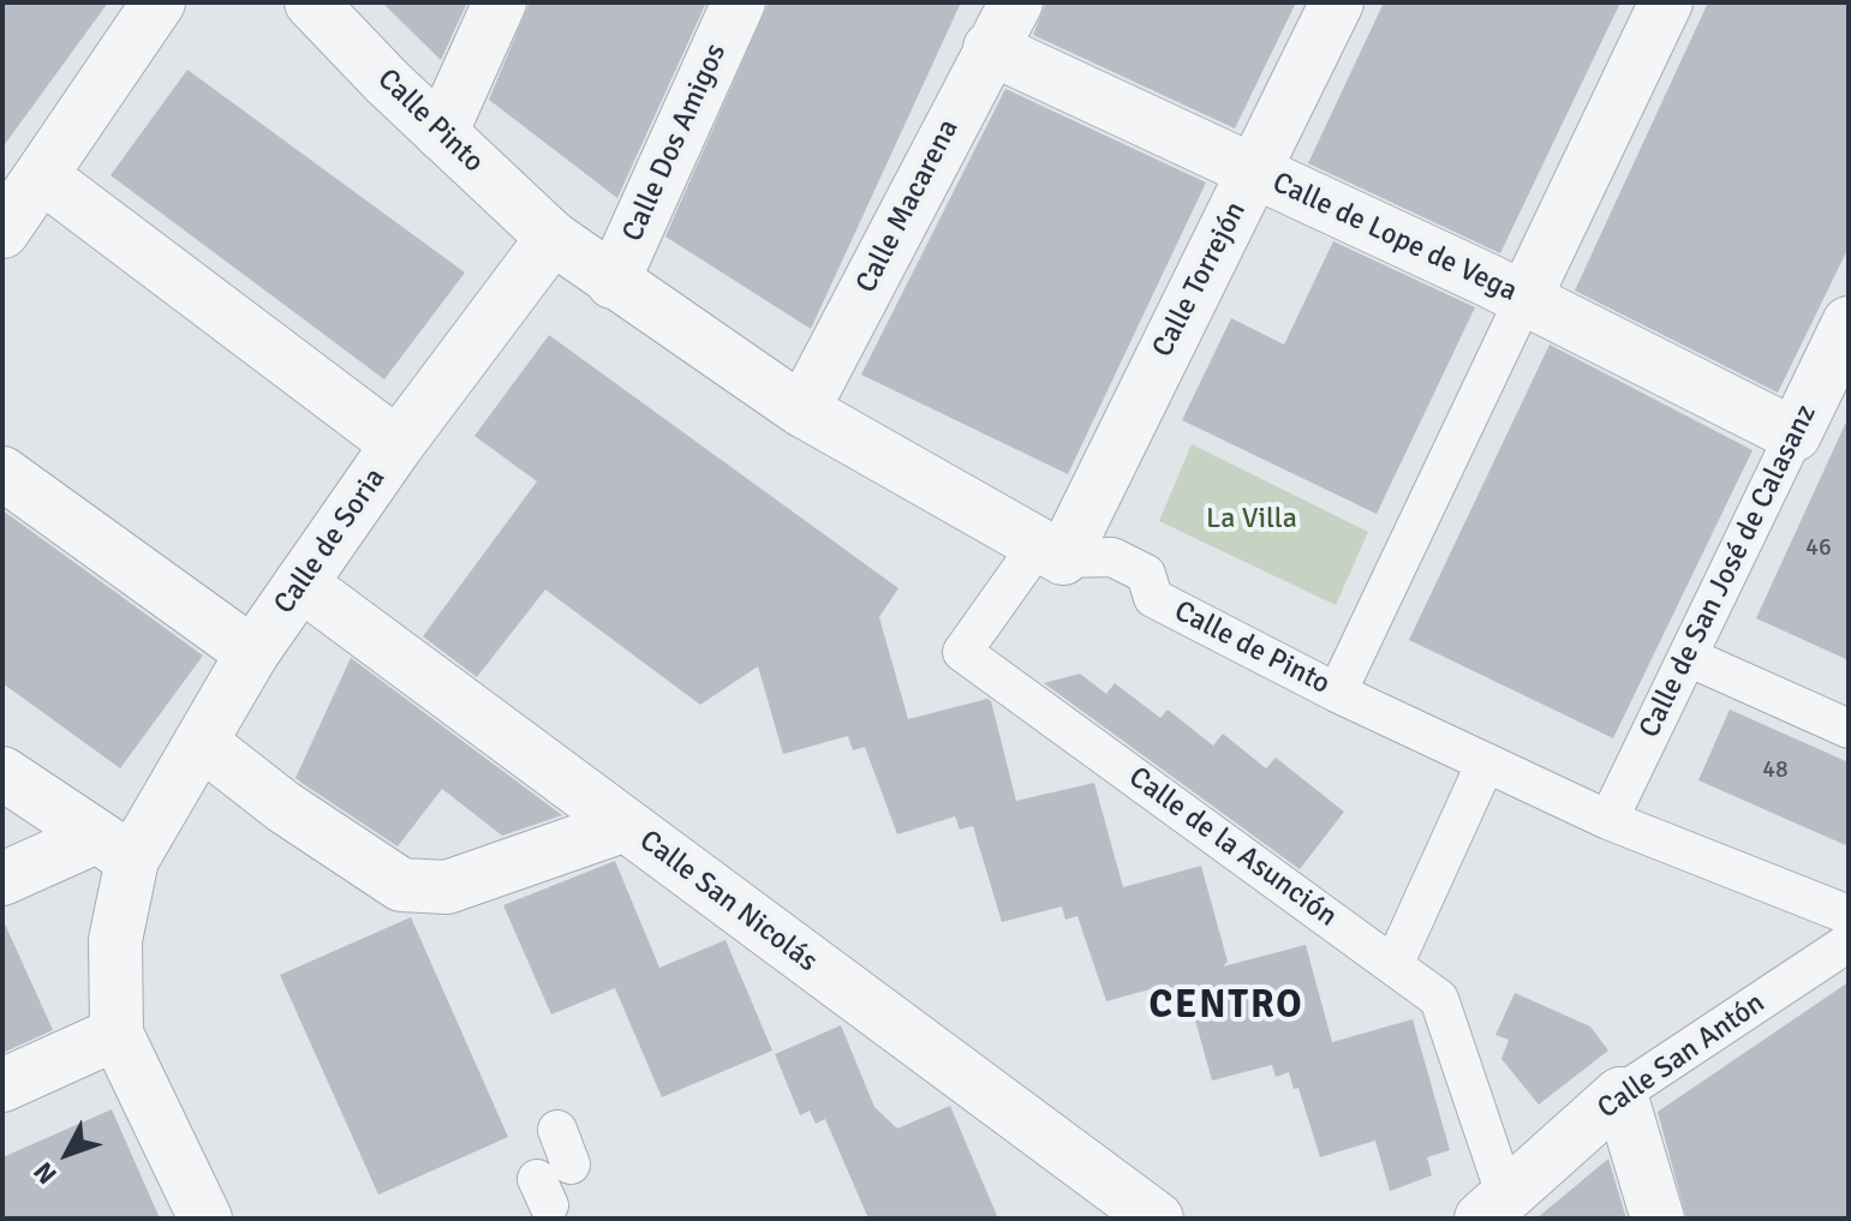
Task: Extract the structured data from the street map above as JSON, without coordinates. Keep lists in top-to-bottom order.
{
  "streets": {
    "street": [
      "Calle Pinto",
      "Calle Dos Amigos",
      "Calle Macarena",
      "Calle de Lope de Vega",
      "Calle Torrejón",
      "Calle de Soria",
      "Calle de San José de Calasanz",
      "Calle de Pinto",
      "Calle de la Asunción",
      "Calle San Nicolás",
      "Calle San Antón"
    ]
  },
  "crossings": [
    ["Calle Pinto", "Calle de Soria"],
    ["Calle Macarena", "Calle de Lope de Vega"],
    ["Calle de Lope de Vega", "Calle Torrejón"],
    ["Calle de Lope de Vega", "Calle de San José de Calasanz"],
    ["Calle Torrejón", "Calle de Pinto"],
    ["Calle Torrejón", "Calle de la Asunción"],
    ["Calle de Soria", "Calle San Nicolás"],
    ["Calle de San José de Calasanz", "Calle de Pinto"],
    ["Calle de Pinto", "Calle de la Asunción"],
    ["Calle de la Asunción", "Calle San Antón"]
  ],
  "districts": ["CENTRO"],
  "parks": ["La Villa"],
  "house_numbers": ["46", "48"],
  "north": "bottom left"
}
